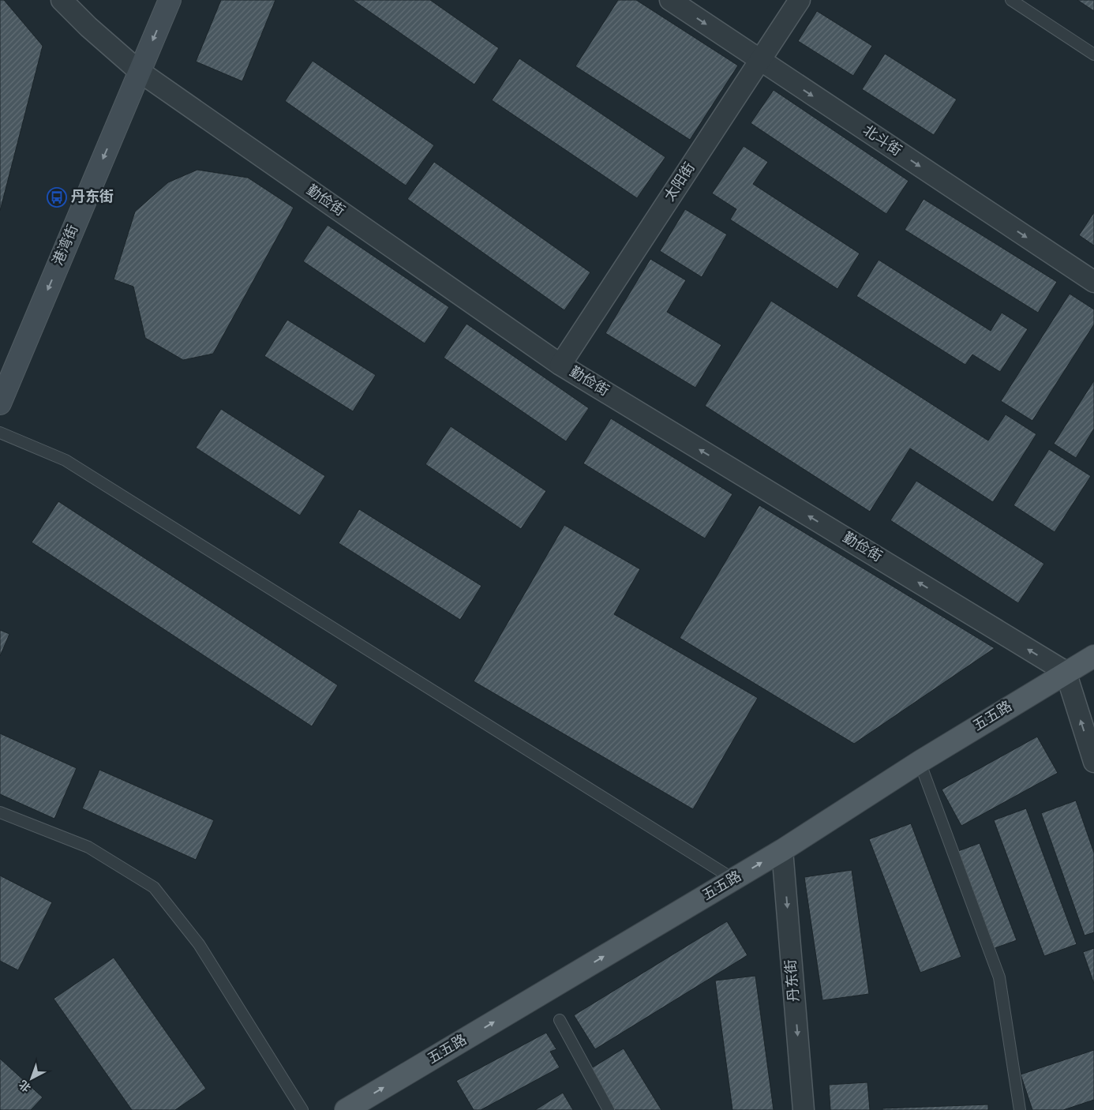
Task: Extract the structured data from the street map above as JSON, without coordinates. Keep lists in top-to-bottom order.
{
  "streets": {
    "main road": ["港湾街", "五五路"],
    "street": [
      "北斗街",
      "太阳街",
      "勤俭街",
      "丹东街"
    ]
  },
  "crossings": [
    ["北斗街", "太阳街"],
    ["太阳街", "勤俭街"],
    ["勤俭街", "港湾街"],
    ["勤俭街", "五五路"],
    ["五五路", "丹东街"]
  ],
  "one_way": [
    "北斗街",
    "勤俭街",
    "港湾街",
    "五五路",
    "丹东街"
  ],
  "places": {
    "bus stop": ["丹东街"]
  },
  "north": "bottom left"
}
